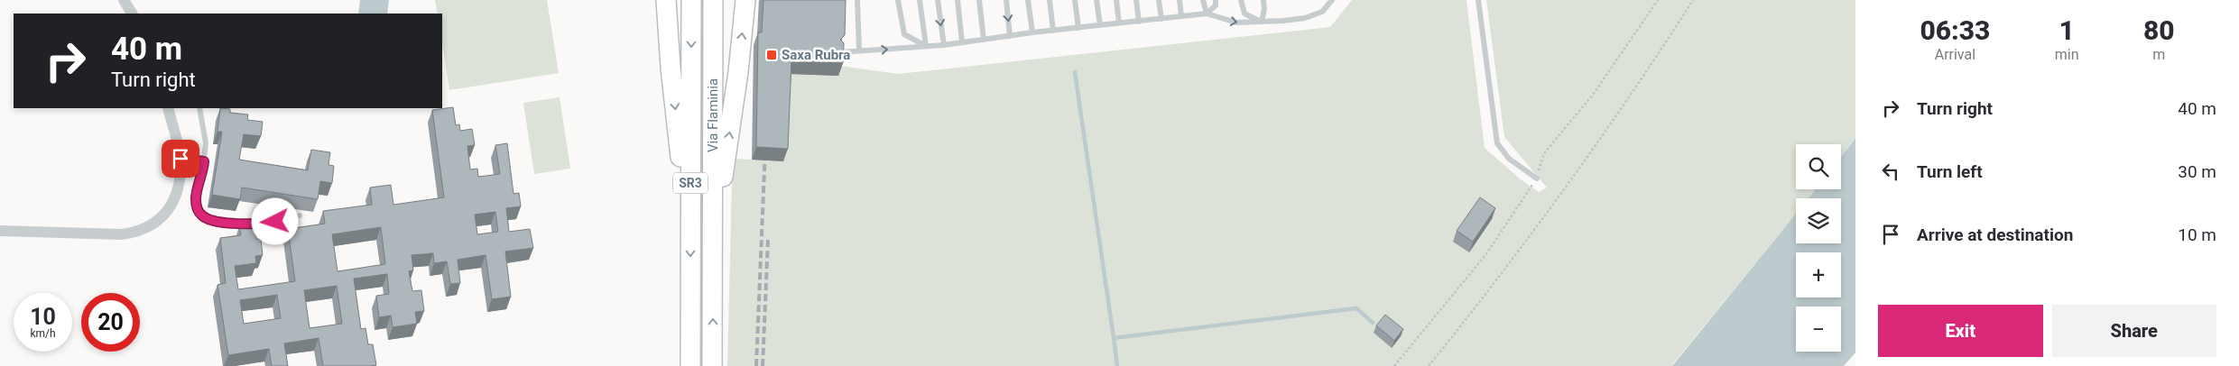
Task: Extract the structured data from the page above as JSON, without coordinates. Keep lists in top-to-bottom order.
{
  "streets": {
    "highway": ["Via Flaminia", "SR3"]
  },
  "places": {
    "transit": ["Saxa Rubra"]
  },
  "page": {
    "eta": [
      "06:33",
      "Arrival",
      "1",
      "min",
      "80",
      "m"
    ],
    "turn": ["40 m", "Turn right"],
    "list": [
      {
        "name": "Turn right",
        "value": "40 m"
      },
      {
        "name": "Turn left",
        "value": "30 m"
      },
      {
        "name": "Arrive at destination",
        "value": "10 m"
      }
    ],
    "map_buttons": ["+", "−"],
    "speed": "10 km/h",
    "limit": "20",
    "buttons": ["Exit", "Share"]
  }
}
